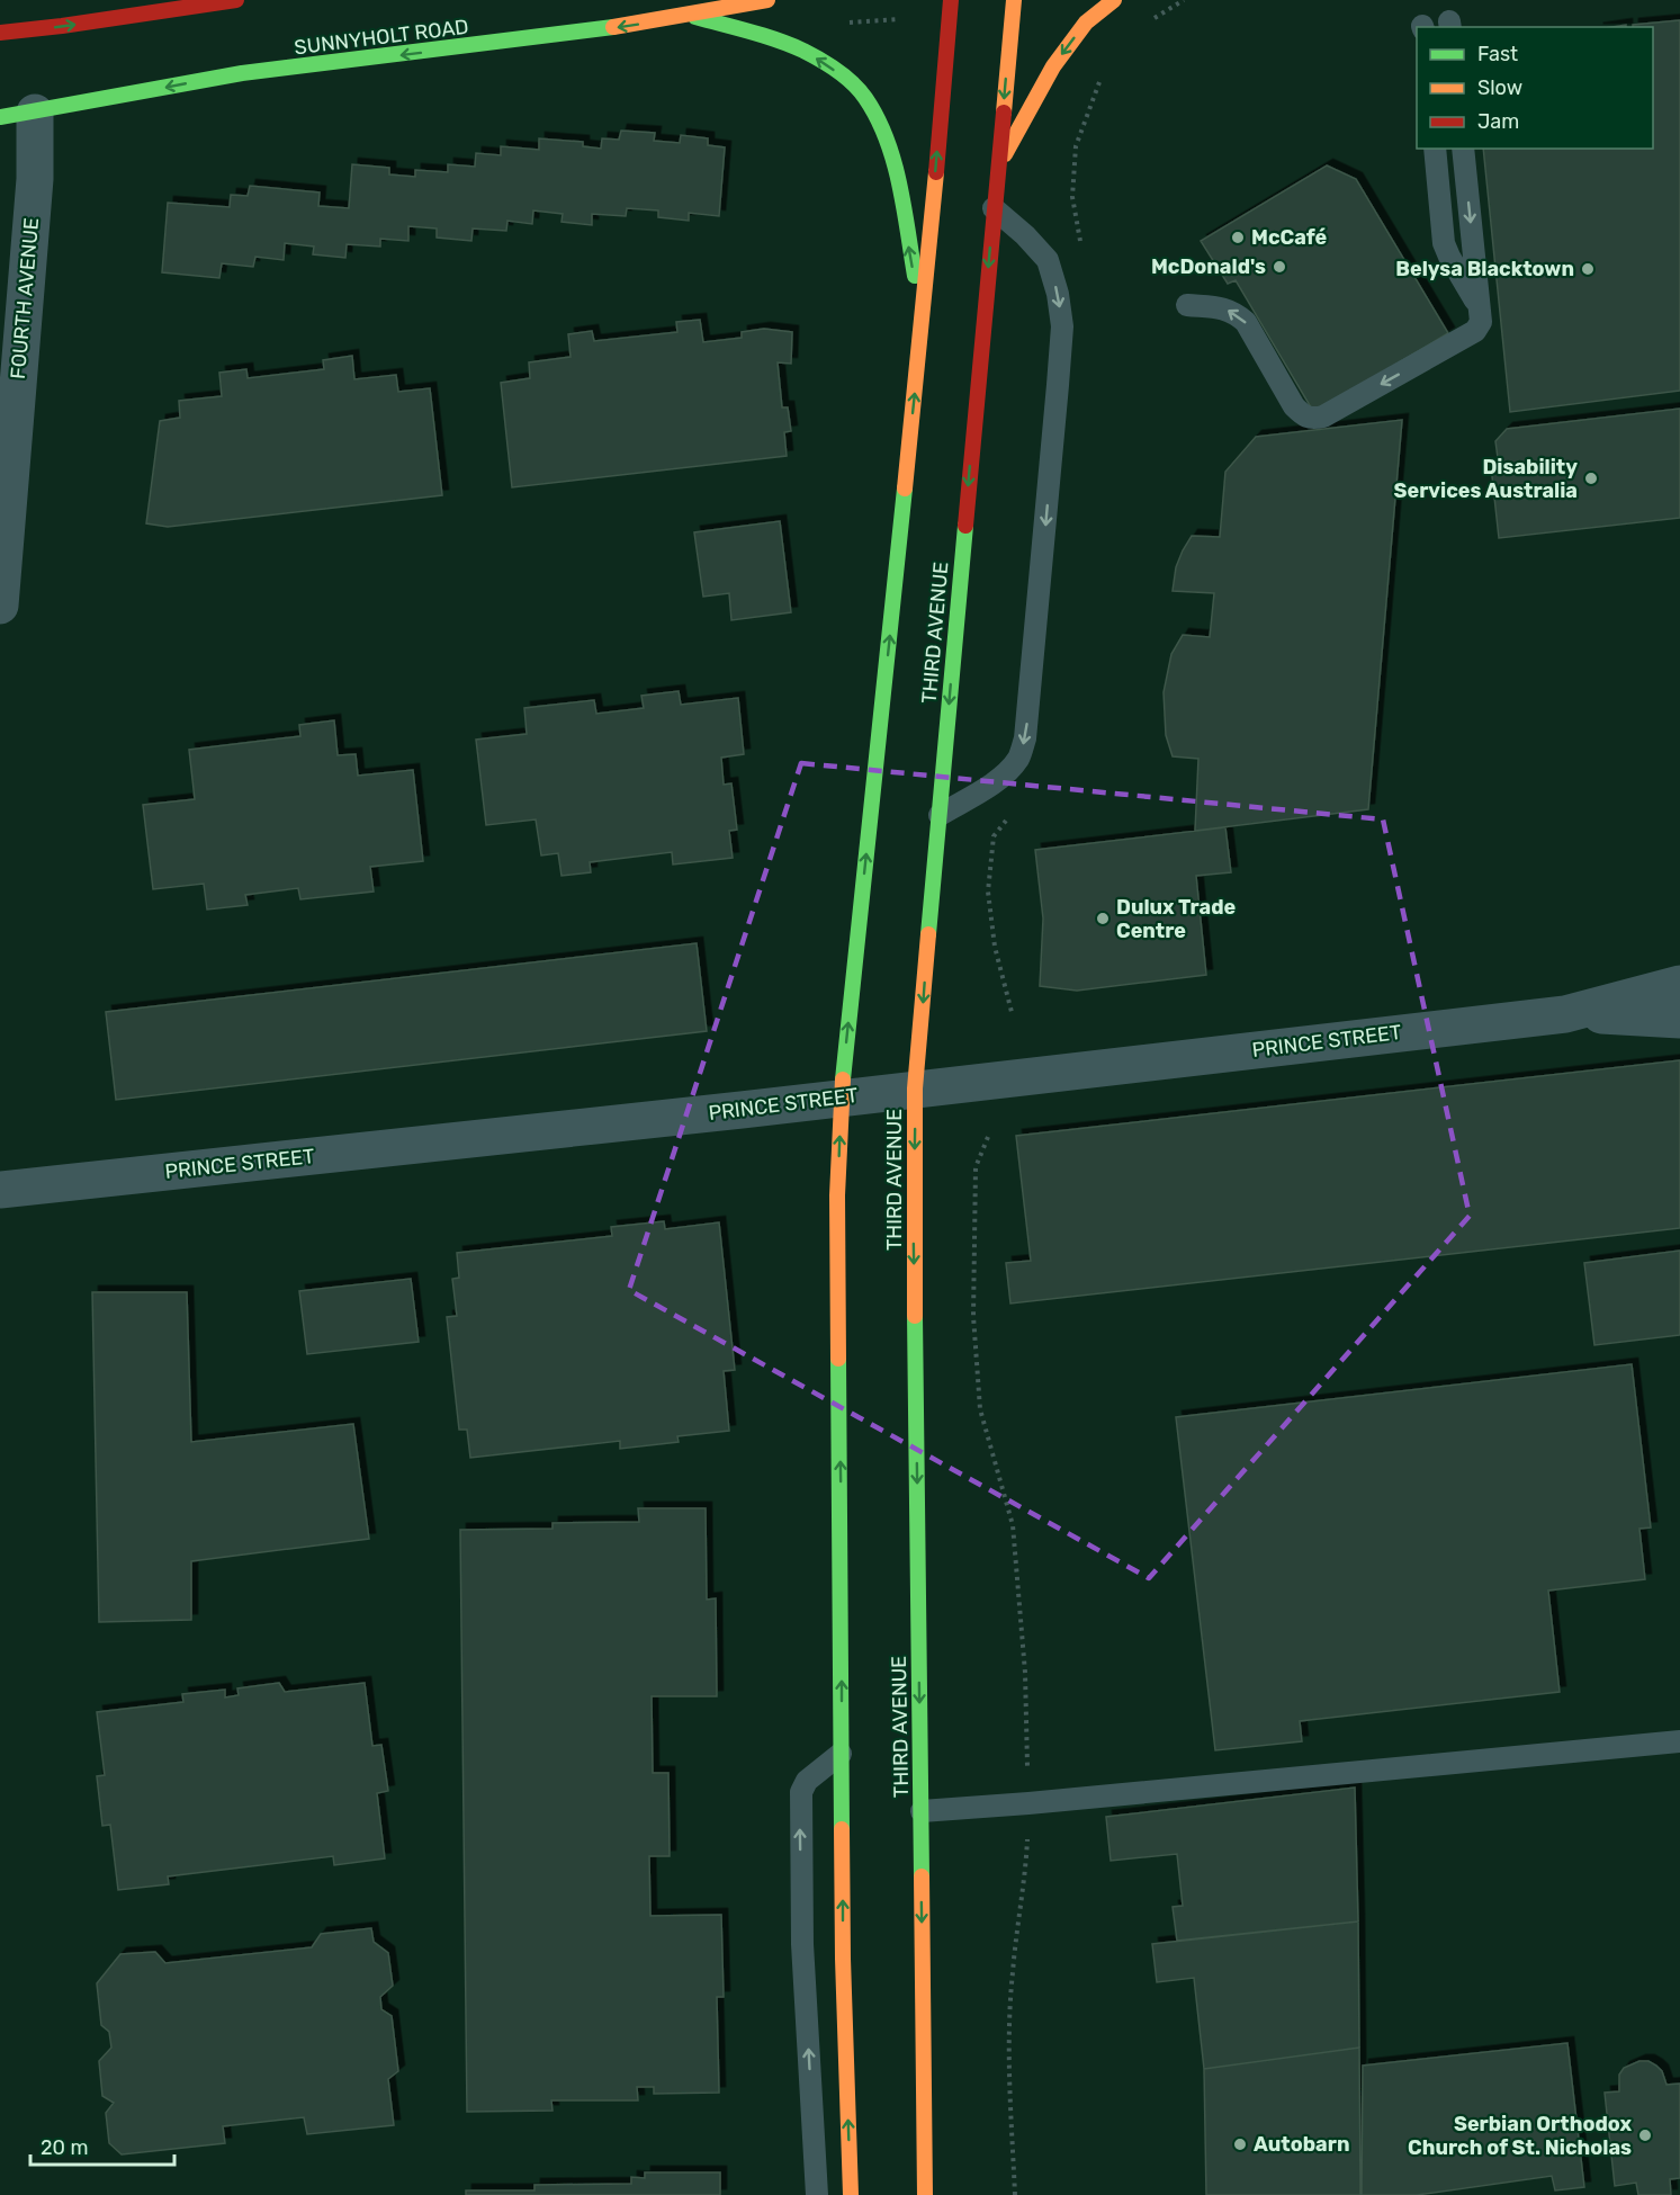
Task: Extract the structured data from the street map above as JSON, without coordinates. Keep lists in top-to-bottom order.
{
  "streets": {
    "main road": ["SUNNYHOLT ROAD", "THIRD AVENUE"],
    "street": ["FOURTH AVENUE", "PRINCE STREET"]
  },
  "crossings": [
    ["SUNNYHOLT ROAD", "FOURTH AVENUE"],
    ["THIRD AVENUE", "PRINCE STREET"]
  ],
  "places": [
    "McCafé",
    "McDonald's",
    "Belysa Blacktown",
    "Disability Services Australia",
    "Dulux Trade Centre",
    "Serbian Orthodox Church of St. Nicholas",
    "Autobarn"
  ],
  "legend": ["Fast", "Slow", "Jam"],
  "scale_bar": "20 m"
}
